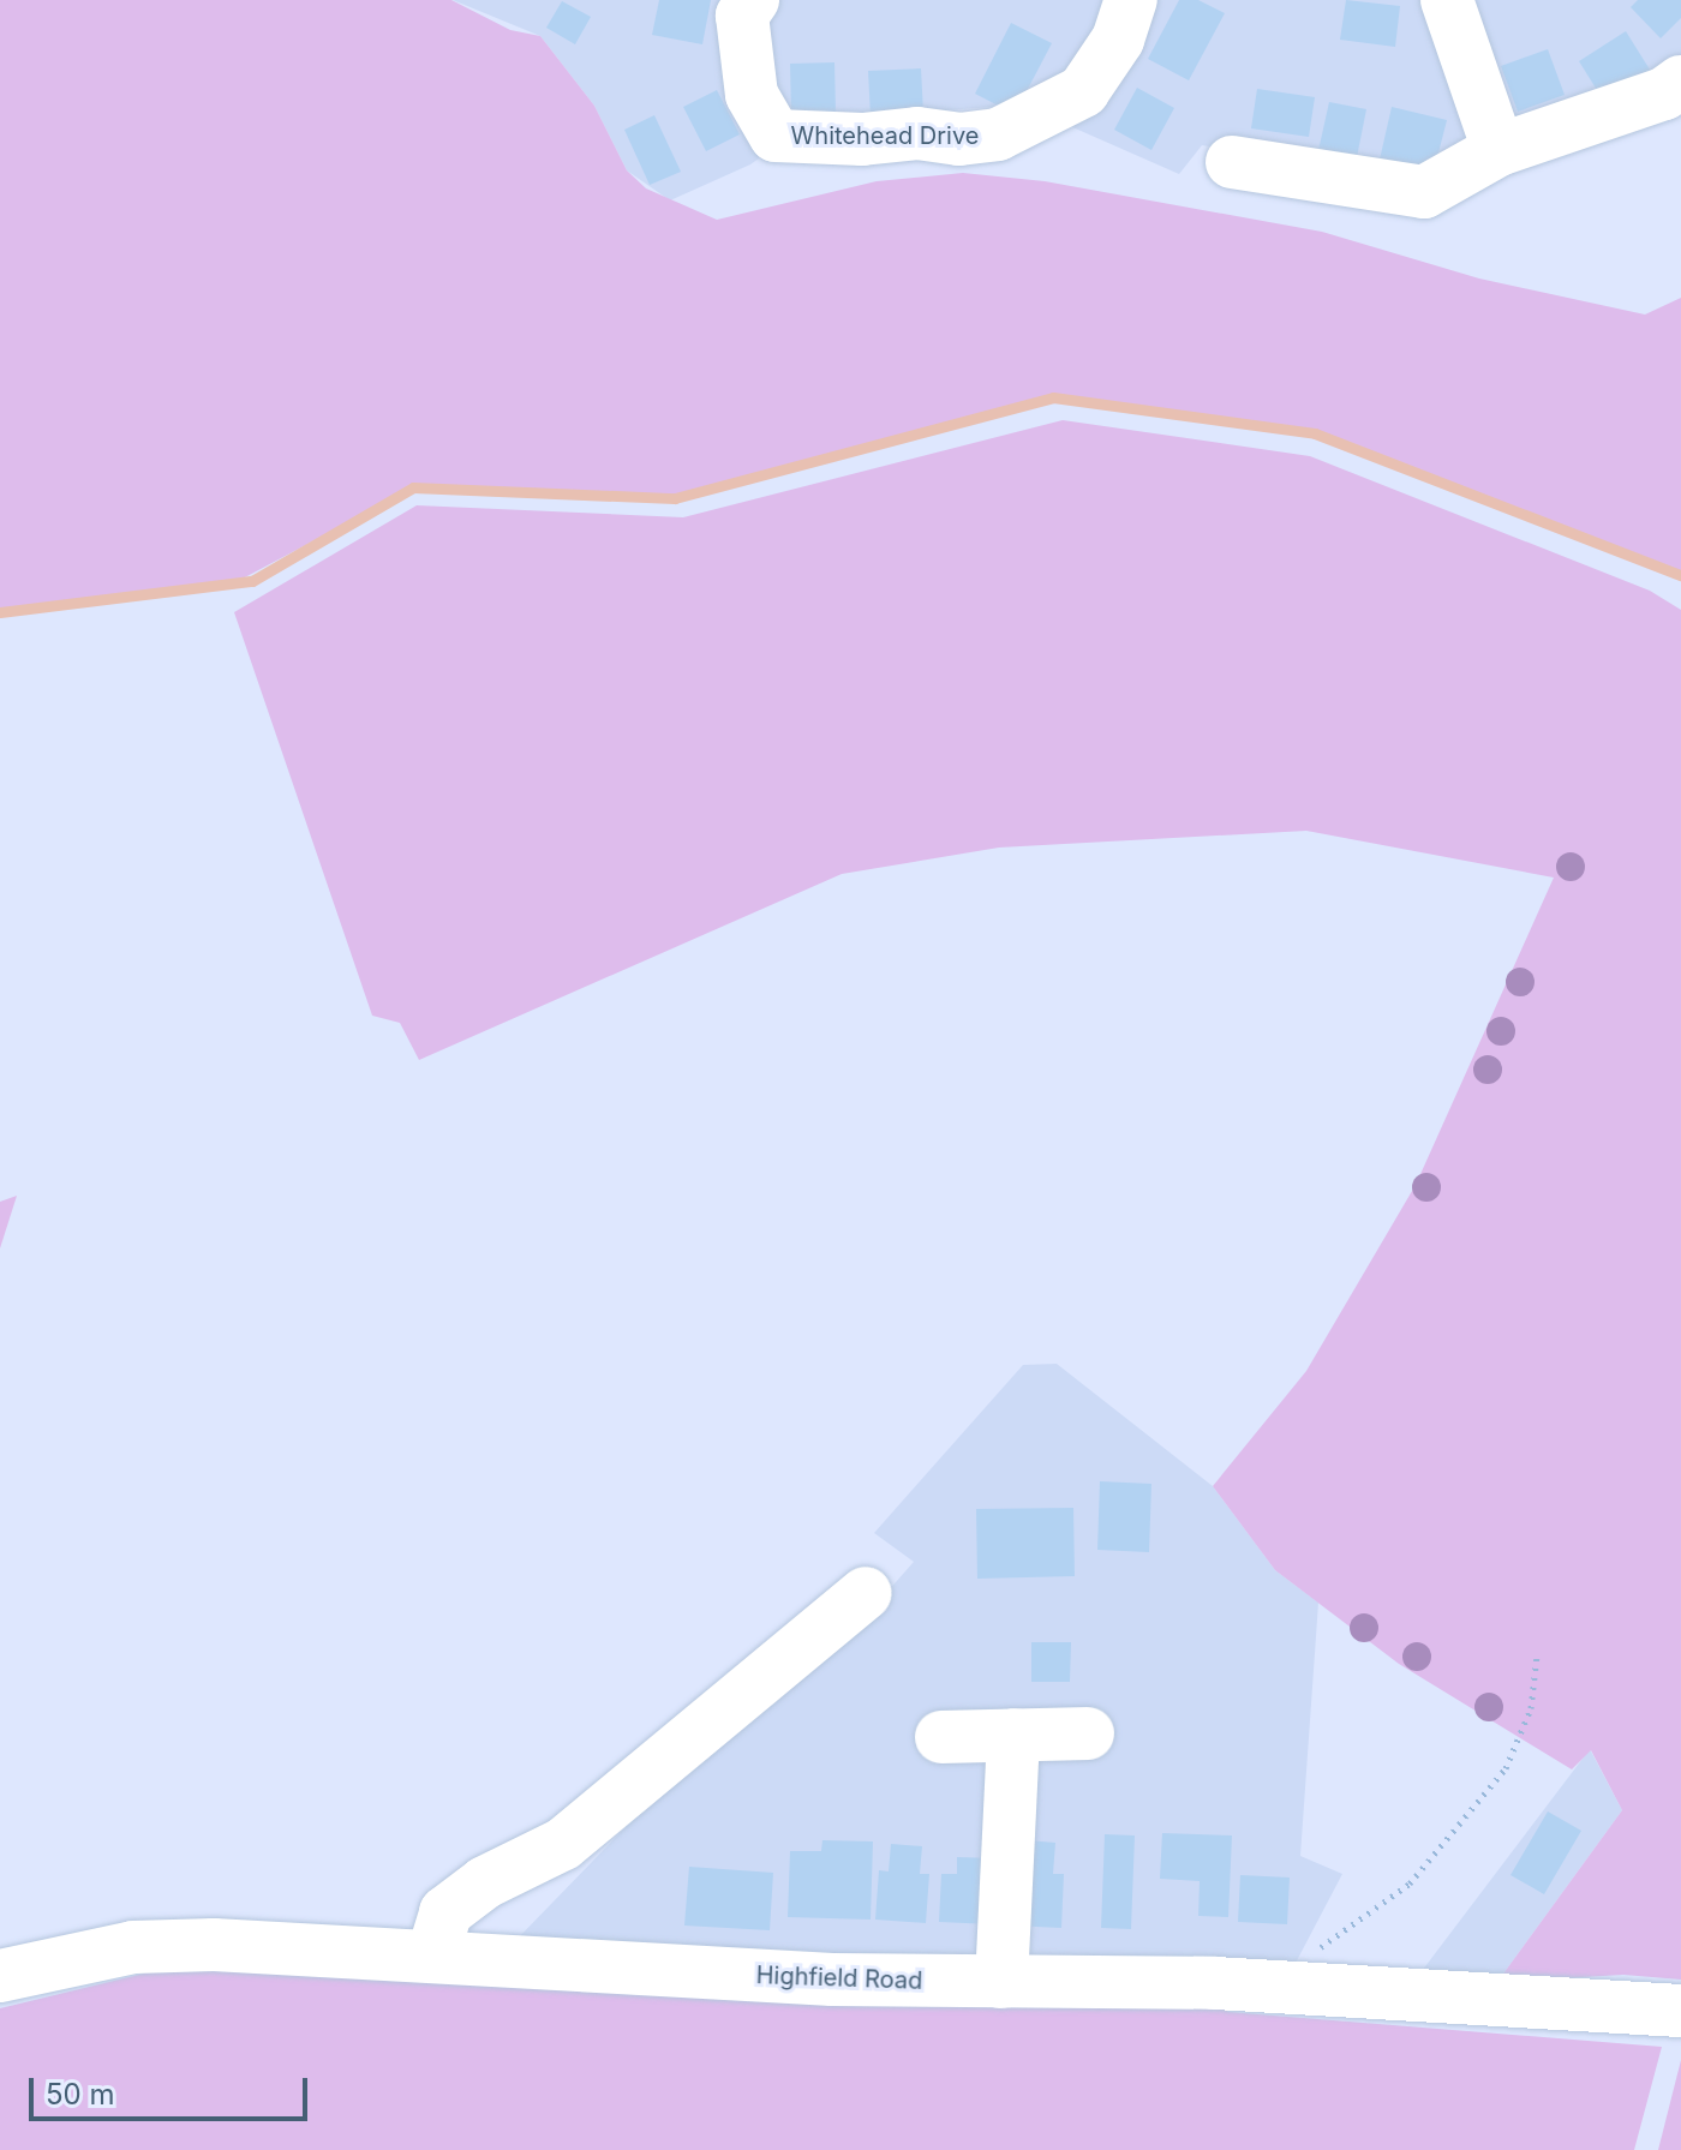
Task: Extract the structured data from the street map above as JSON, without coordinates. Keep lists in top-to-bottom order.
{
  "streets": {
    "street": ["Whitehead Drive", "Highfield Road"]
  },
  "scale_bar": "50 m"
}
